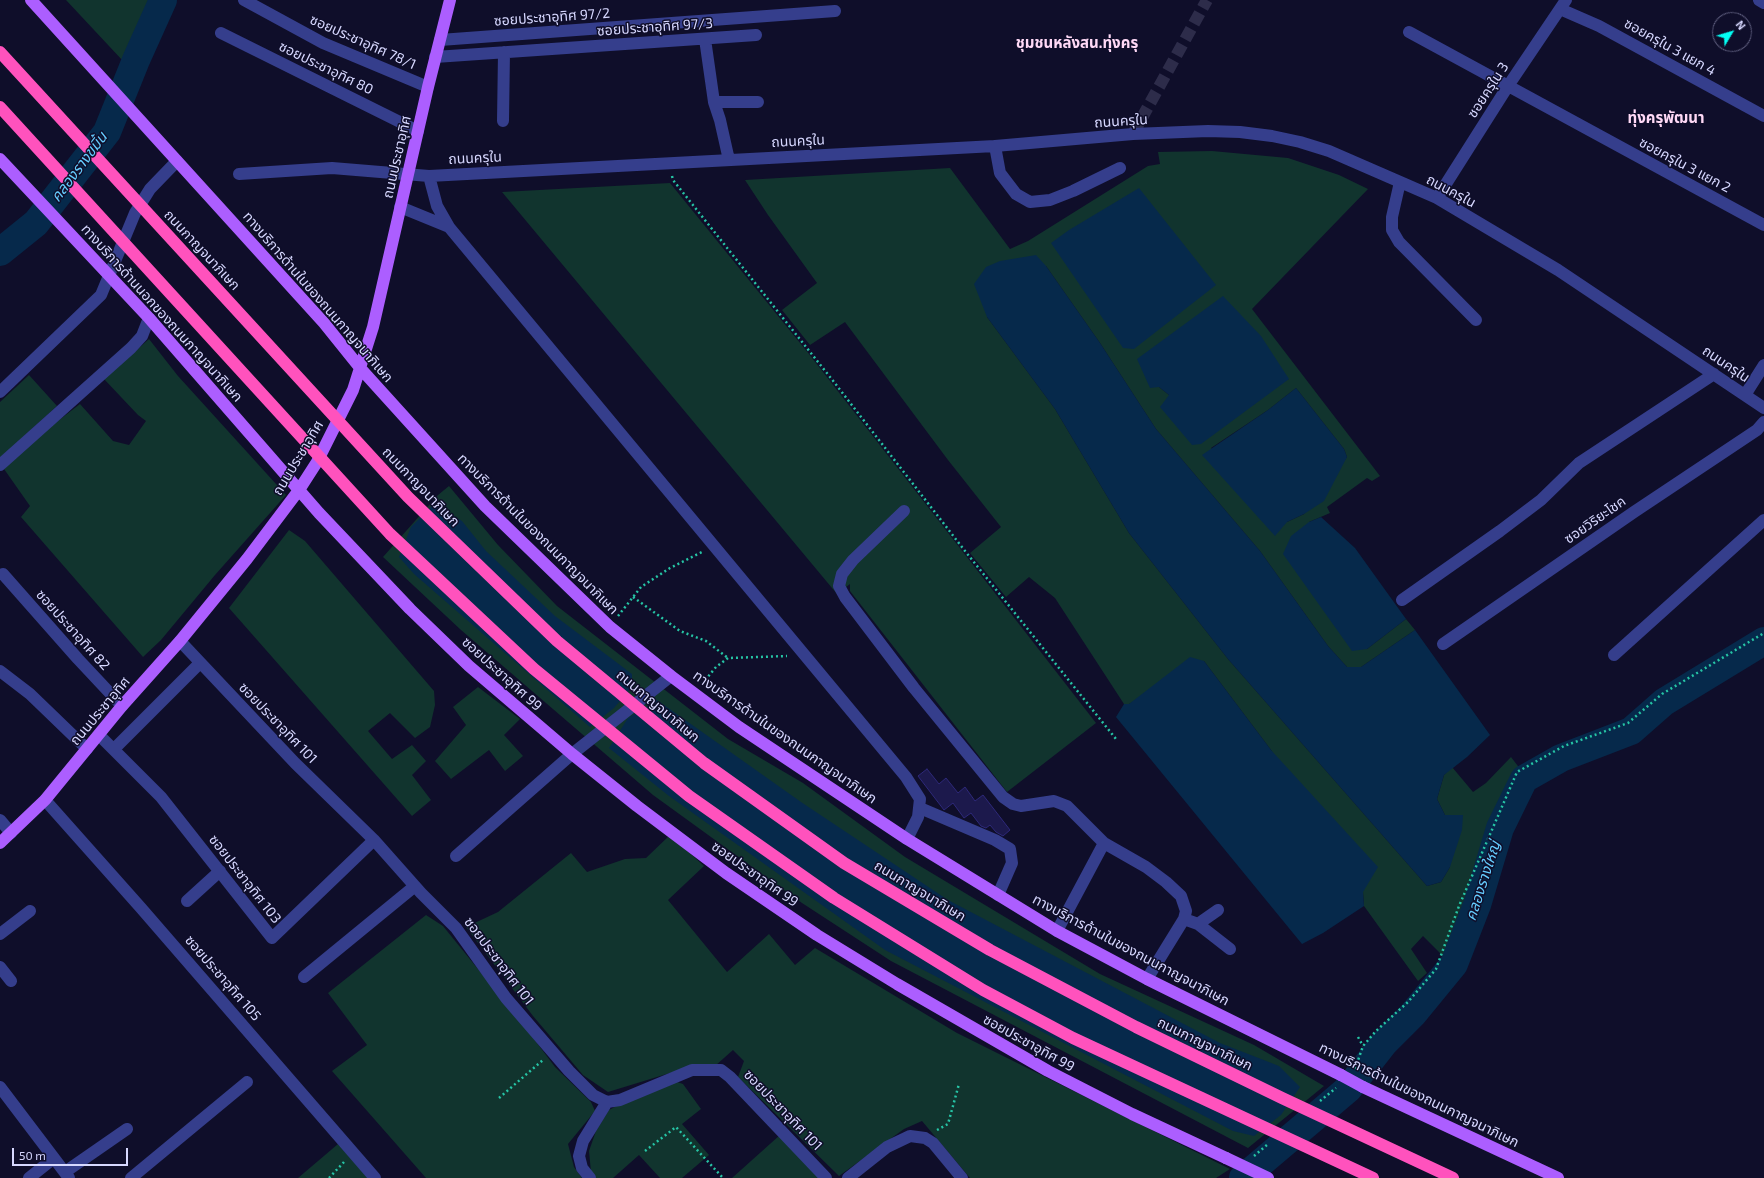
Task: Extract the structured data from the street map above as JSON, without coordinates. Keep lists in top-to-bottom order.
{
  "streets": {
    "highway": ["ถนนกาญจนาภิเษก"],
    "main road": [
      "ถนนประชาอุทิศ",
      "ทางบริการด้านในของถนนกาญจนาภิเษก",
      "ทางบริการด้านนอกของถนนกาญจนาภิเษก",
      "ซอยประชาอุทิศ 99"
    ],
    "street": [
      "ซอยประชาอุทิศ 97/2",
      "ซอยประชาอุทิศ 97/3",
      "ซอยประชาอุทิศ 78/1",
      "ซอยครุใน 3 แยก 4",
      "ซอยประชาอุทิศ 80",
      "ซอยครุใน 3",
      "ถนนครุใน",
      "ซอยครุใน 3 แยก 2",
      "ซอยวิริยะโชค",
      "ซอยประชาอุทิศ 82",
      "ซอยประชาอุทิศ 101",
      "ซอยประชาอุทิศ 103",
      "ซอยประชาอุทิศ 105"
    ]
  },
  "crossings": [
    ["ซอยประชาอุทิศ 97/2", "ถนนประชาอุทิศ"],
    ["ซอยประชาอุทิศ 97/3", "ถนนประชาอุทิศ"],
    ["ซอยประชาอุทิศ 78/1", "ถนนประชาอุทิศ"],
    ["ซอยครุใน 3 แยก 4", "ซอยครุใน 3"],
    ["ซอยประชาอุทิศ 80", "ถนนประชาอุทิศ"],
    ["ซอยครุใน 3", "ถนนครุใน"],
    ["ซอยครุใน 3", "ซอยครุใน 3 แยก 2"],
    ["ถนนครุใน", "ถนนประชาอุทิศ"],
    ["ถนนประชาอุทิศ", "ทางบริการด้านในของถนนกาญจนาภิเษก"],
    ["ถนนประชาอุทิศ", "ทางบริการด้านนอกของถนนกาญจนาภิเษก"],
    ["ถนนประชาอุทิศ", "ซอยประชาอุทิศ 82"],
    ["ถนนประชาอุทิศ", "ซอยประชาอุทิศ 99"],
    ["ถนนประชาอุทิศ", "ซอยประชาอุทิศ 101"],
    ["ถนนประชาอุทิศ", "ซอยประชาอุทิศ 103"],
    ["ถนนประชาอุทิศ", "ซอยประชาอุทิศ 105"],
    ["ทางบริการด้านนอกของถนนกาญจนาภิเษก", "ซอยประชาอุทิศ 99"],
    ["ซอยประชาอุทิศ 101", "ซอยประชาอุทิศ 103"]
  ],
  "districts": ["ชุมชนหลังสน.ทุ่งครุ", "ทุ่งครุพัฒนา"],
  "water": ["คลองรางขมิ้น", "คลองรางใหญ่"],
  "scale_bar": "50 m",
  "north": "top right"
}
